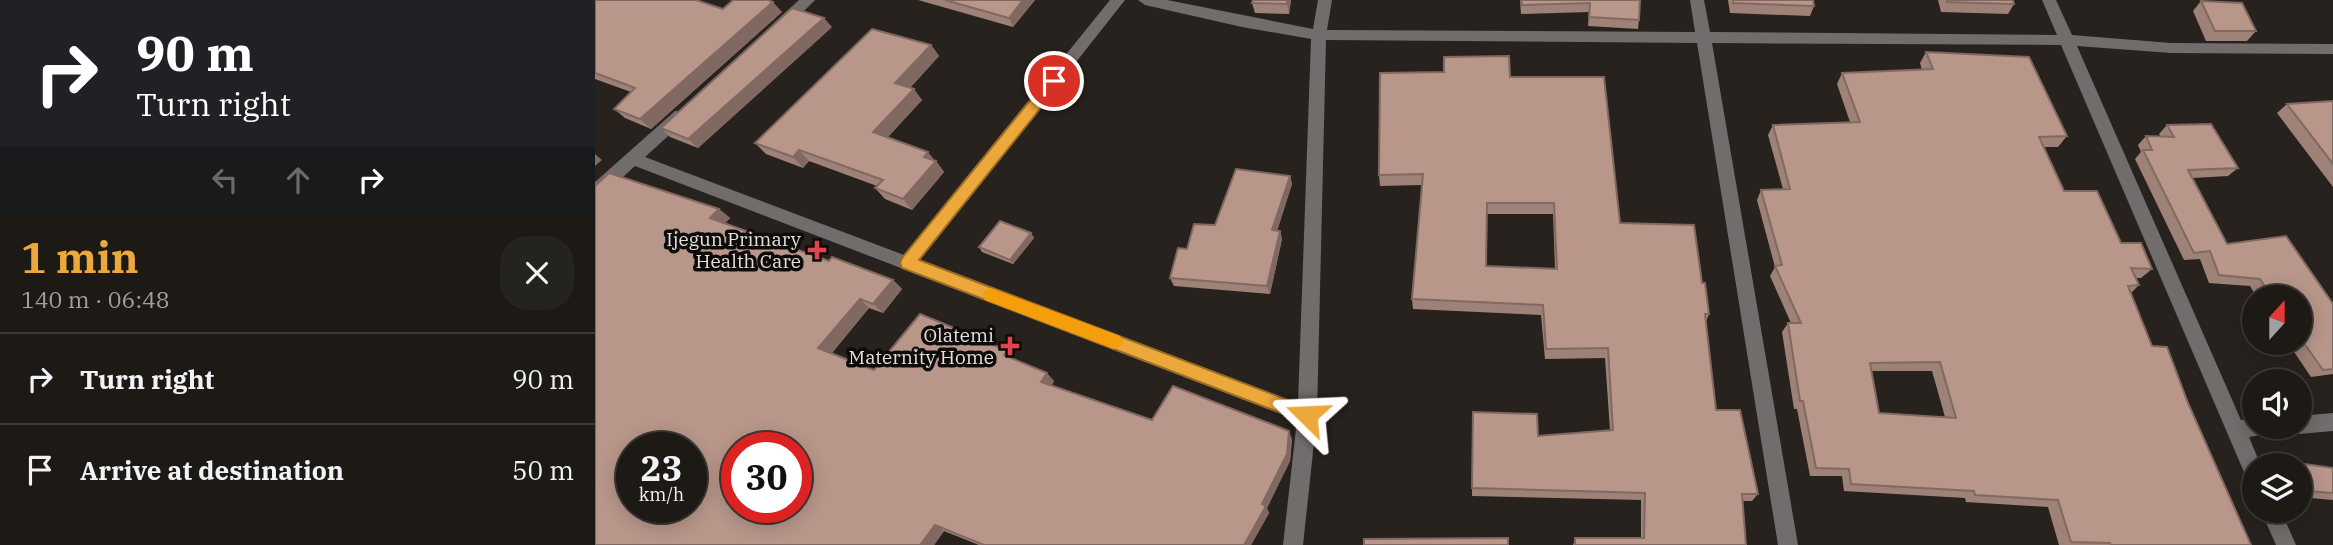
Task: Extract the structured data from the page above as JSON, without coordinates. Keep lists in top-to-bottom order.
{
  "places": {
    "health": ["Ijegun Primary Health Care", "Olatemi Maternity Home"]
  },
  "north": "top",
  "page": {
    "turn": ["90 m", "Turn right"],
    "heading": ["1 min", "140 m · 06:48"],
    "list": [
      {
        "name": "Turn right",
        "value": "90 m"
      },
      {
        "name": "Arrive at destination",
        "value": "50 m"
      }
    ],
    "speed": "23 km/h",
    "limit": "30"
  }
}
